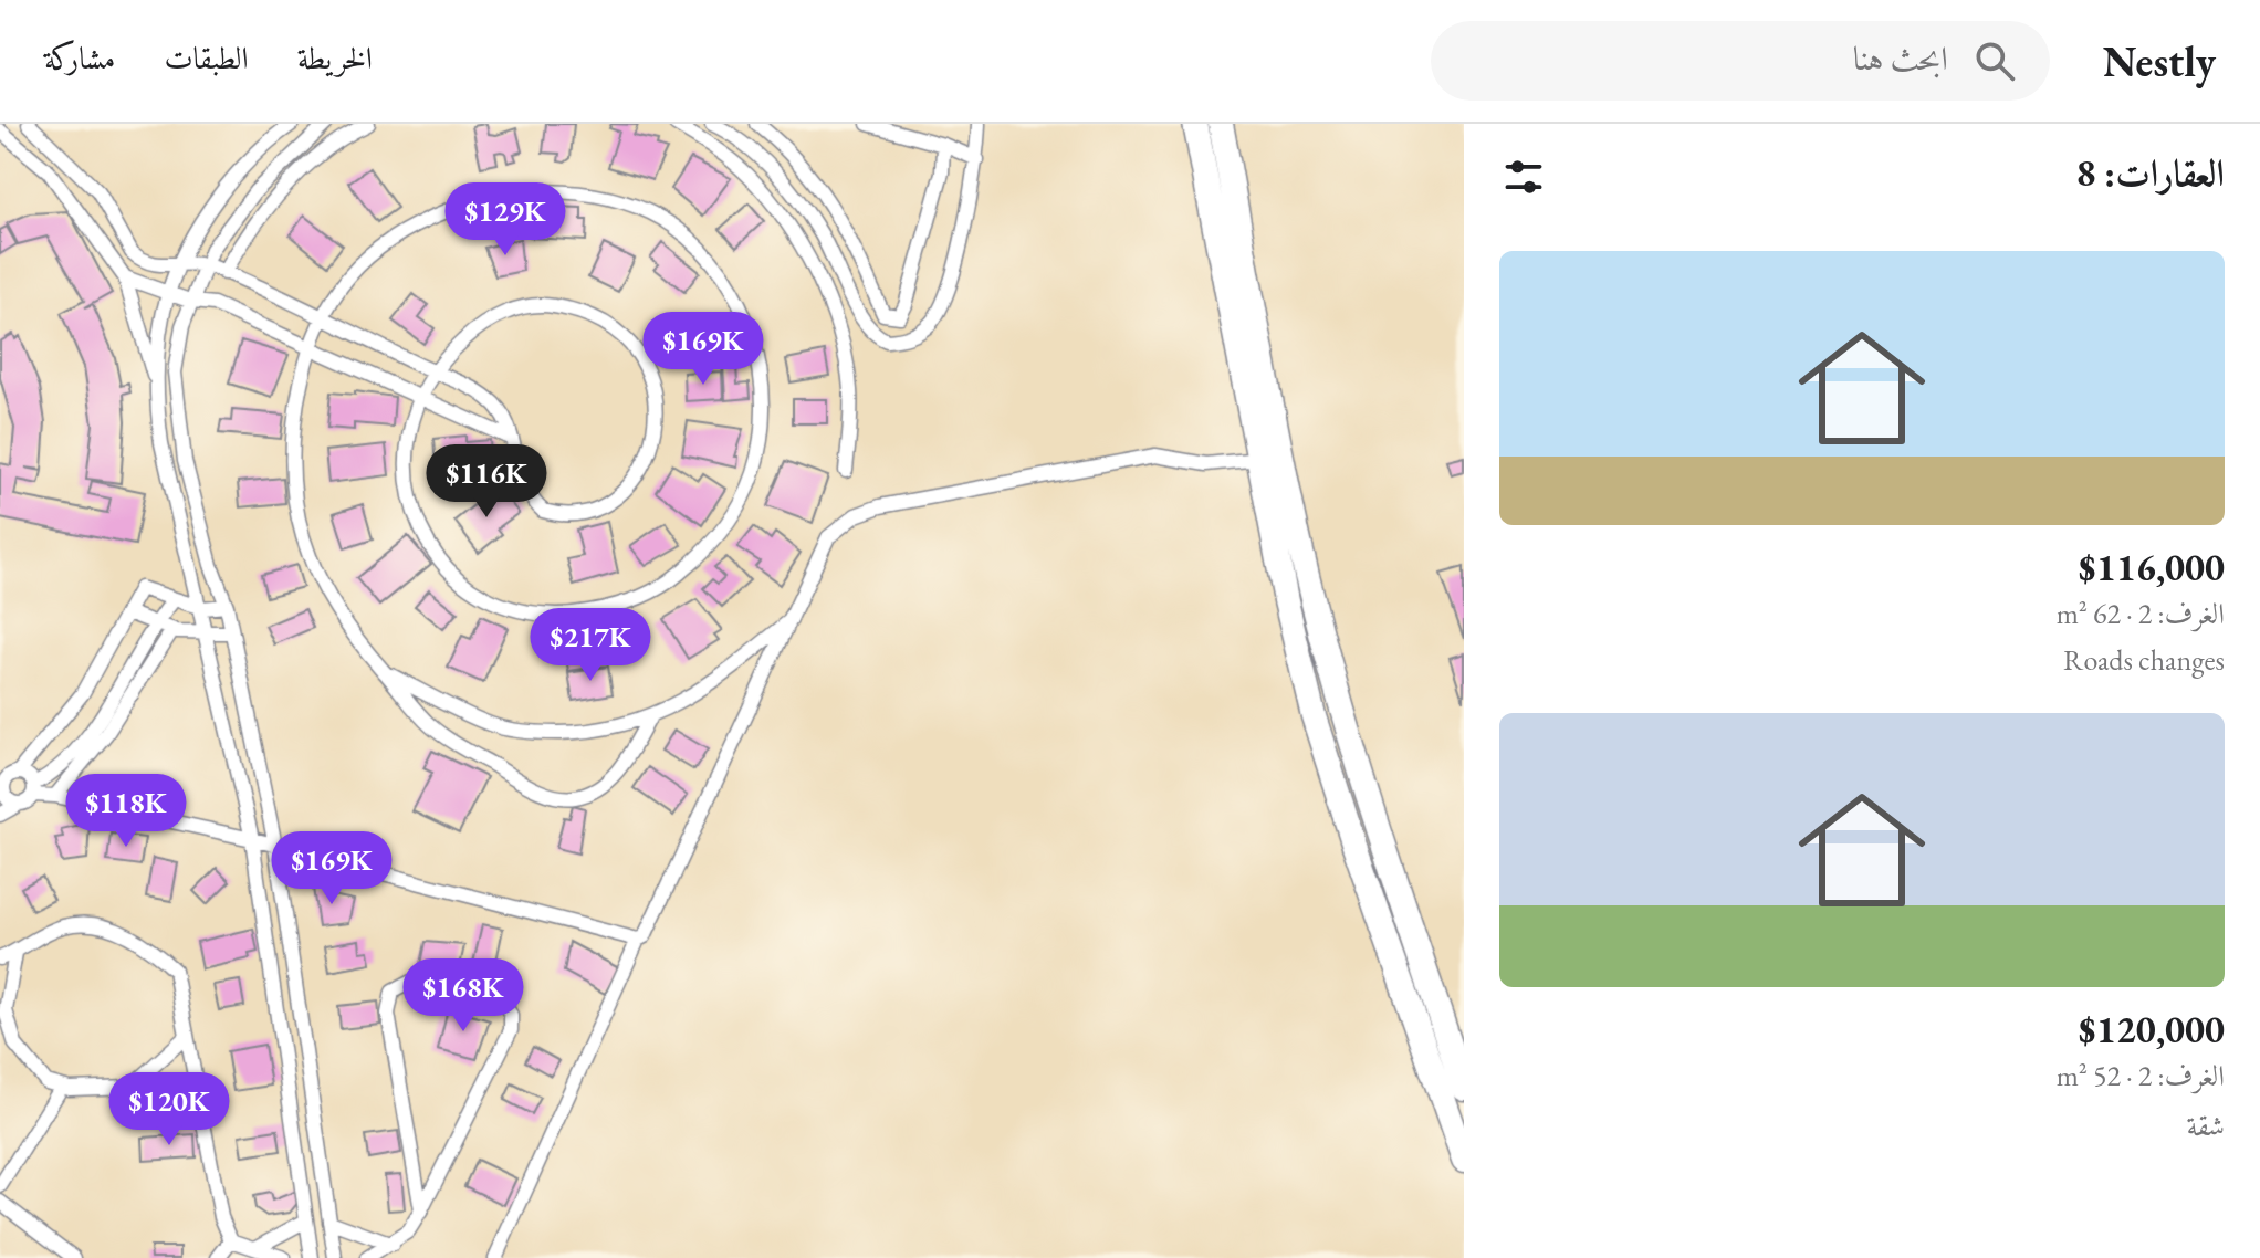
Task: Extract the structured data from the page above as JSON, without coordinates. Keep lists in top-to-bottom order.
{
  "page": {
    "header": "Nestly",
    "search": "ابحث هنا",
    "nav": ["الخريطة", "الطبقات", "مشاركة"],
    "heading": "العقارات: 8",
    "price": [
      "$129K",
      "$169K",
      "$116K",
      "$217K",
      "$118K",
      "$169K",
      "$168K",
      "$120K"
    ],
    "list": [
      {
        "name": "$116,000",
        "note": "الغرف: 2 · 62 m² · Roads changes"
      },
      {
        "name": "$120,000",
        "note": "الغرف: 2 · 52 m² · شقة"
      }
    ]
  }
}
